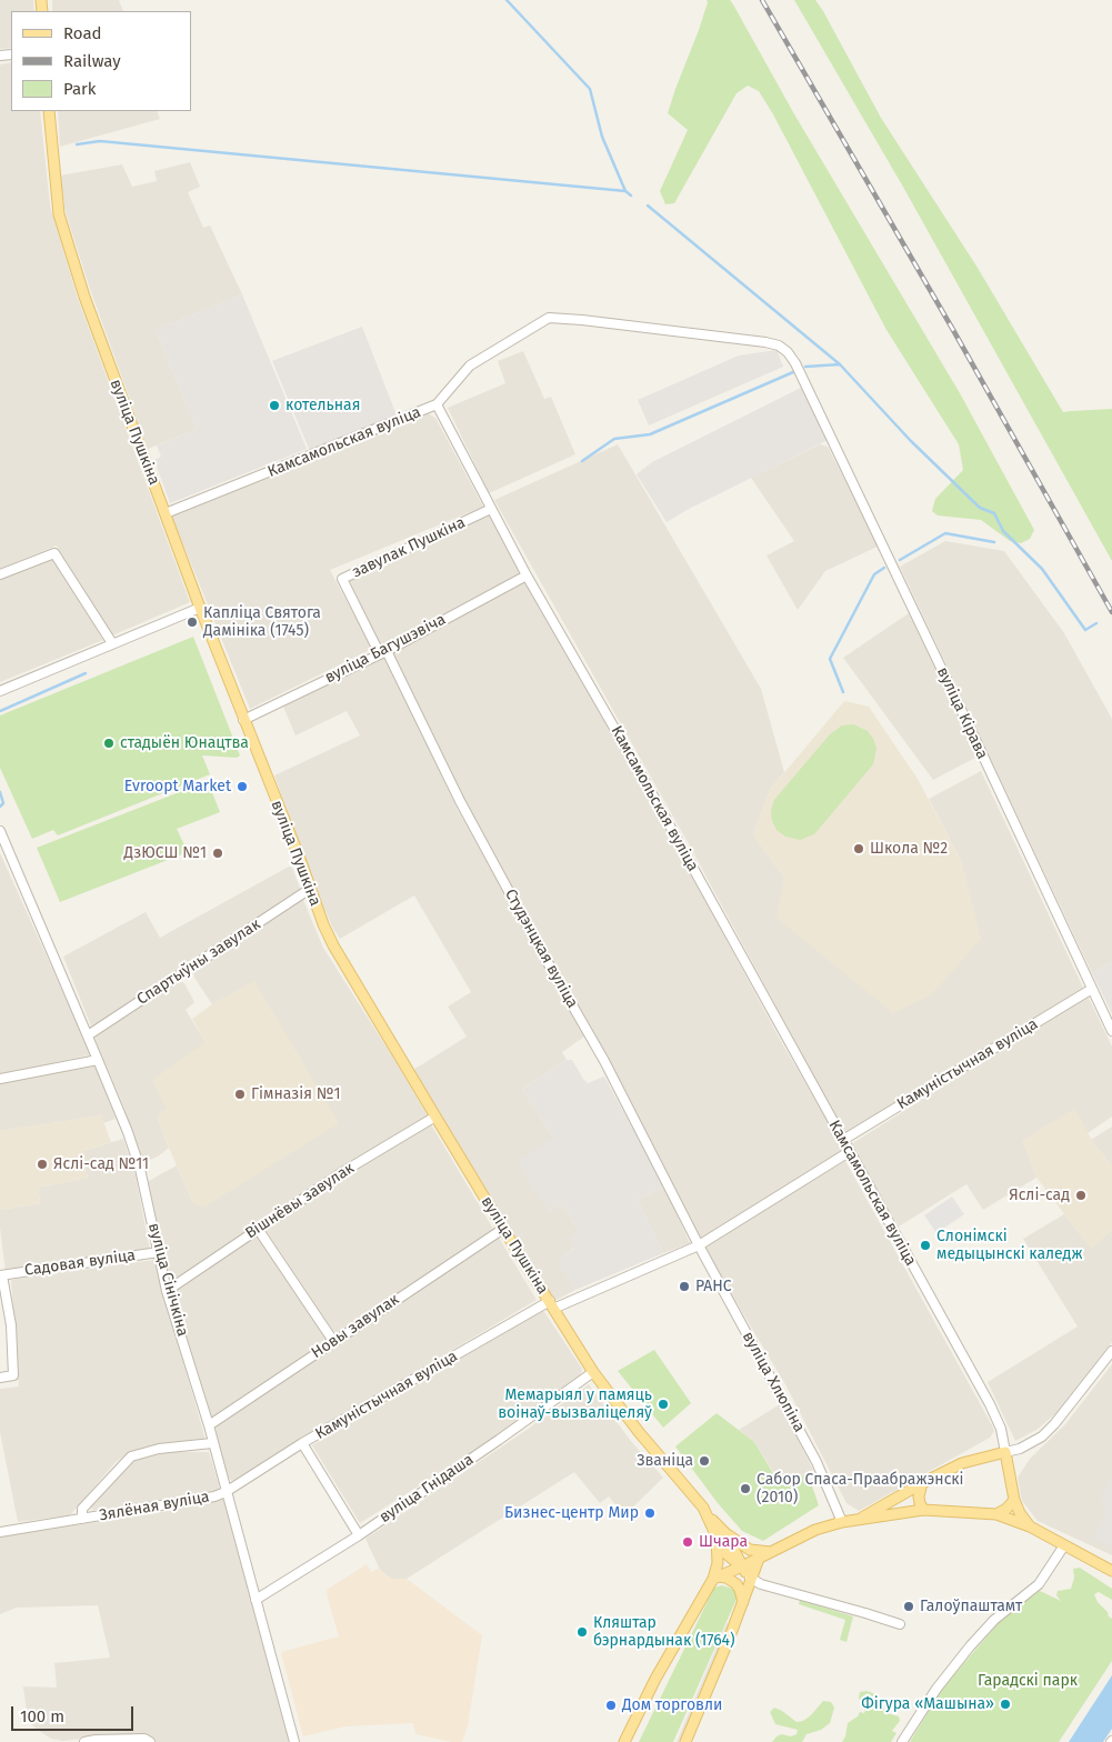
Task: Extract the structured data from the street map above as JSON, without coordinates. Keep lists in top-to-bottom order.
{
  "streets": {
    "main road": ["вуліца Пушкіна"],
    "street": [
      "Камсамольская вуліца",
      "завулак Пушкіна",
      "вуліца Багушэвіча",
      "вуліца Кірава",
      "Студэнцкая вуліца",
      "Спартыўны завулак",
      "Камуністычная вуліца",
      "Вішнёвы завулак",
      "Садовая вуліца",
      "вуліца Сінічкіна",
      "Новы завулак",
      "вуліца Хлюпіна",
      "вуліца Гнідаша",
      "Зялёная вуліца"
    ]
  },
  "crossings": [
    ["вуліца Пушкіна", "Камсамольская вуліца"],
    ["вуліца Пушкіна", "вуліца Багушэвіча"],
    ["вуліца Пушкіна", "Спартыўны завулак"],
    ["вуліца Пушкіна", "Камуністычная вуліца"],
    ["вуліца Пушкіна", "Вішнёвы завулак"],
    ["вуліца Пушкіна", "Новы завулак"],
    ["вуліца Пушкіна", "вуліца Гнідаша"],
    ["Камсамольская вуліца", "завулак Пушкіна"],
    ["Камсамольская вуліца", "вуліца Багушэвіча"],
    ["Камсамольская вуліца", "вуліца Кірава"],
    ["Камсамольская вуліца", "Камуністычная вуліца"],
    ["завулак Пушкіна", "вуліца Багушэвіча"],
    ["завулак Пушкіна", "Студэнцкая вуліца"],
    ["вуліца Багушэвіча", "Студэнцкая вуліца"],
    ["вуліца Кірава", "Камуністычная вуліца"],
    ["Студэнцкая вуліца", "Камуністычная вуліца"],
    ["Студэнцкая вуліца", "вуліца Хлюпіна"],
    ["Спартыўны завулак", "вуліца Сінічкіна"],
    ["Камуністычная вуліца", "вуліца Сінічкіна"],
    ["Камуністычная вуліца", "вуліца Хлюпіна"],
    ["Камуністычная вуліца", "Зялёная вуліца"],
    ["Вішнёвы завулак", "вуліца Сінічкіна"],
    ["Садовая вуліца", "вуліца Сінічкіна"],
    ["вуліца Сінічкіна", "Новы завулак"],
    ["вуліца Сінічкіна", "вуліца Гнідаша"],
    ["вуліца Сінічкіна", "Зялёная вуліца"]
  ],
  "parks": ["Гарадскі парк"],
  "places": [
    "котельная",
    "Капліца Святога Дамініка (1745)",
    "стадыён Юнацтва",
    "Evroopt Market",
    "Школа №2",
    "ДзЮСШ №1",
    "Гімназія №1",
    "Яслі-сад №11",
    "Яслі-сад",
    "Слонімскі медыцынскі каледж",
    "РАНС",
    "Мемарыял у памяць воінаў-вызваліцеляў",
    "Званіца",
    "Сабор Спаса-Праабражэнскі (2010)",
    "Бизнес-центр Мир",
    "Шчара",
    "Галоўпаштамт",
    "Кляштар бэрнардынак (1764)",
    "Фігура «Машына»",
    "Дом торговли"
  ],
  "legend": ["Road", "Railway", "Park"],
  "scale_bar": "100 m"
}
